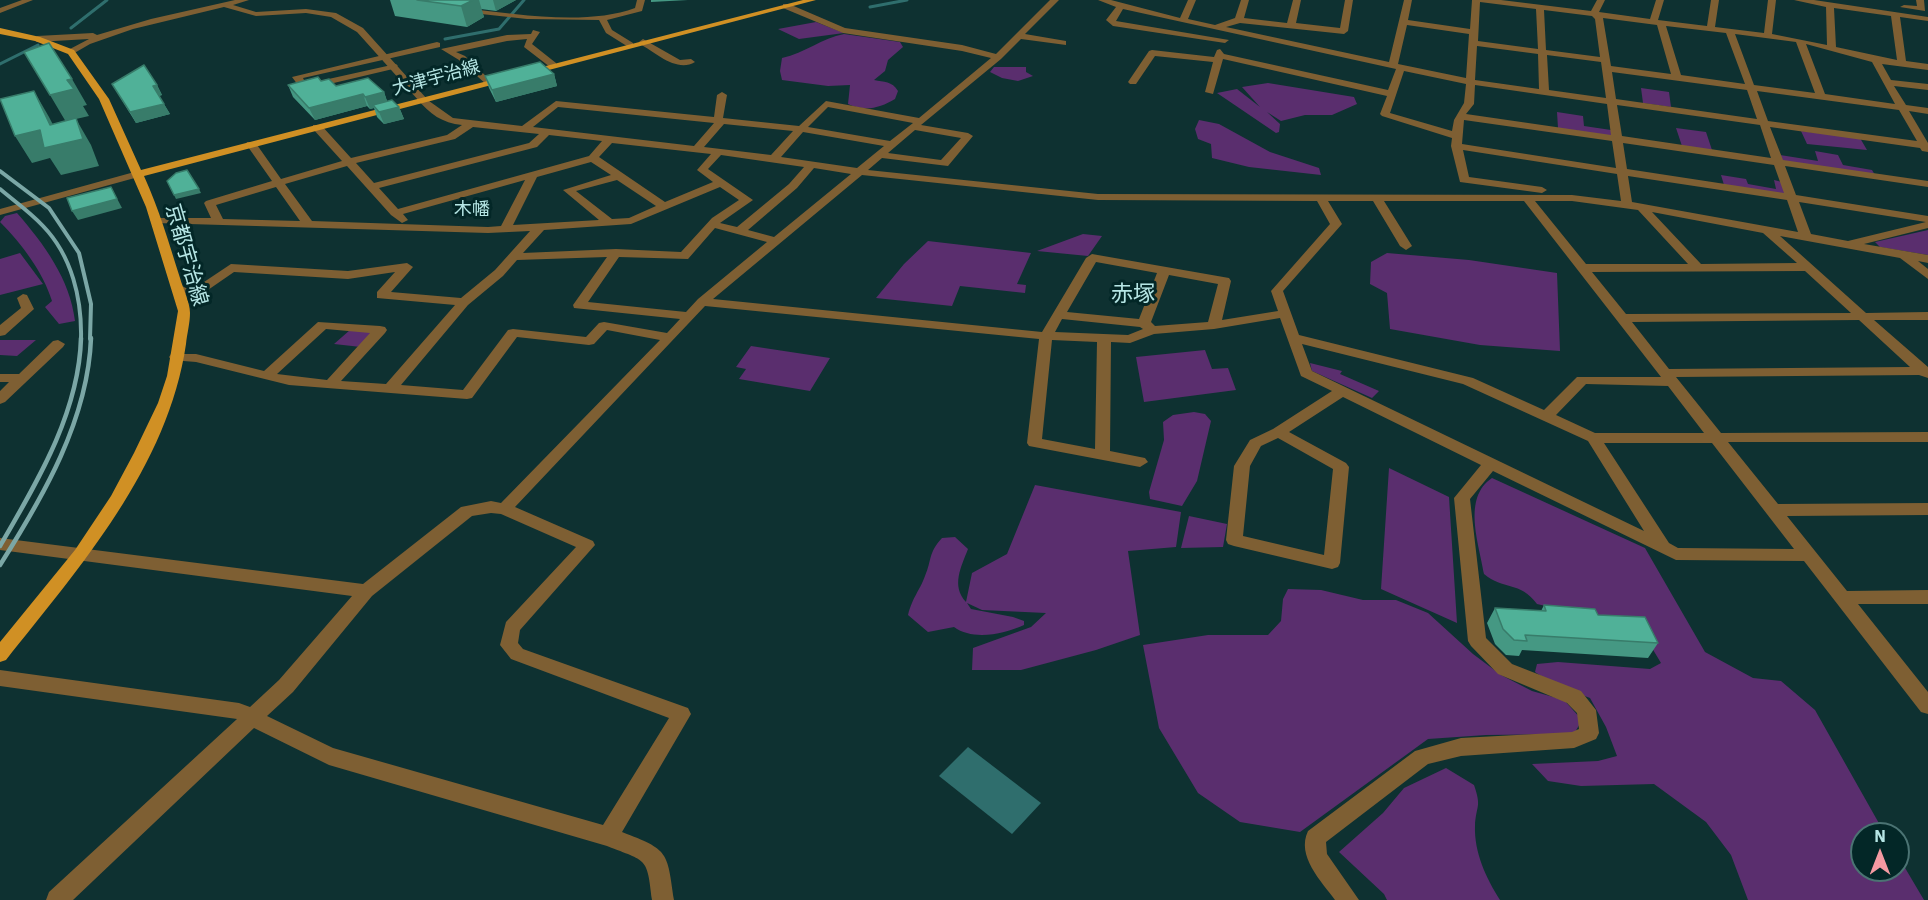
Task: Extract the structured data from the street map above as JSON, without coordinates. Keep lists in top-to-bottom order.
{
  "streets": {
    "main road": ["大津宇治線", "京都宇治線"]
  },
  "crossings": [
    ["大津宇治線", "京都宇治線"]
  ],
  "districts": ["木幡", "赤塚"],
  "north": "top"
}
